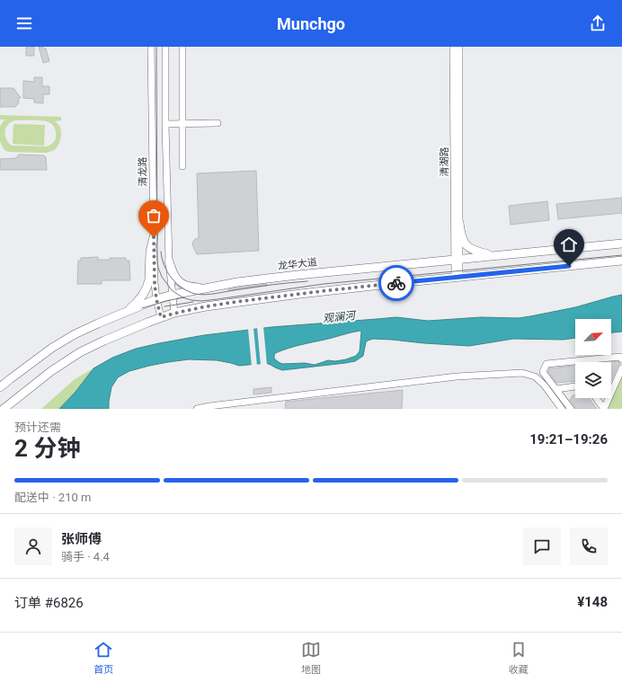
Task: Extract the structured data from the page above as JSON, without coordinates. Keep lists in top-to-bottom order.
{
  "streets": {
    "main road": ["龙华大道"],
    "street": ["清湖路", "清龙路"]
  },
  "crossings": [
    ["清湖路", "龙华大道"],
    ["清龙路", "龙华大道"]
  ],
  "water": ["观澜河"],
  "north": "top right",
  "page": {
    "header": "Munchgo",
    "heading": ["2 分钟", "预计还需", "19:21–19:26"],
    "panel": [
      "张师傅",
      "骑手 · 4.4",
      "订单 #6826",
      "¥148"
    ],
    "bar": "配送中 · 210 m",
    "tabs": ["首页", "地图", "收藏"]
  }
}
